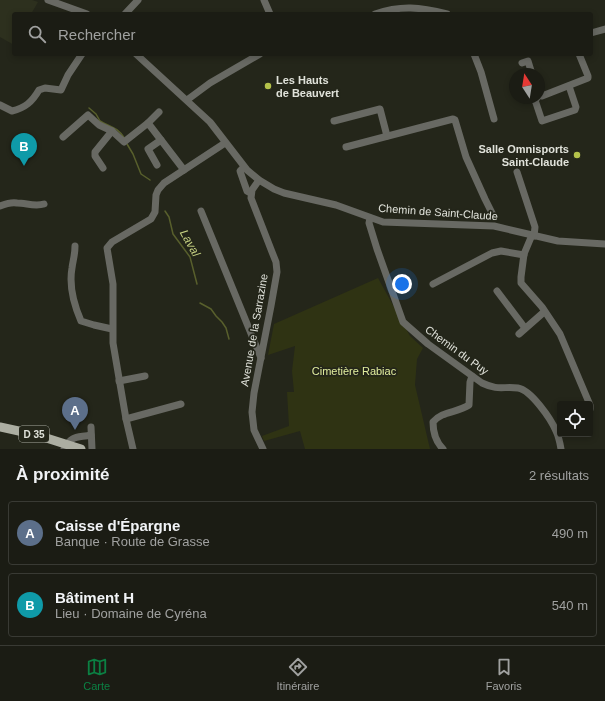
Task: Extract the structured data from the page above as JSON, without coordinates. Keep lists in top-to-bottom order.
{
  "streets": {
    "main road": ["D 35"],
    "street": ["Chemin de Saint-Claude", "Avenue de la Sarrazine", "Chemin du Puy"]
  },
  "crossings": [
    ["Chemin de Saint-Claude", "Avenue de la Sarrazine"],
    ["Chemin de Saint-Claude", "Chemin du Puy"]
  ],
  "water": ["Laval"],
  "parks": ["Cimetière Rabiac"],
  "places": ["Les Hauts de Beauvert", "Salle Omnisports Saint-Claude"],
  "north": "top",
  "page": {
    "search": "Rechercher",
    "pins": ["B", "A"],
    "heading": ["À proximité", "2 résultats"],
    "list": [
      {
        "mark": "A",
        "name": "Caisse d'Épargne",
        "note": "Banque · Route de Grasse",
        "value": "490 m"
      },
      {
        "mark": "B",
        "name": "Bâtiment H",
        "note": "Lieu · Domaine de Cyréna",
        "value": "540 m"
      }
    ],
    "nav": ["Carte", "Itinéraire", "Favoris"]
  }
}
